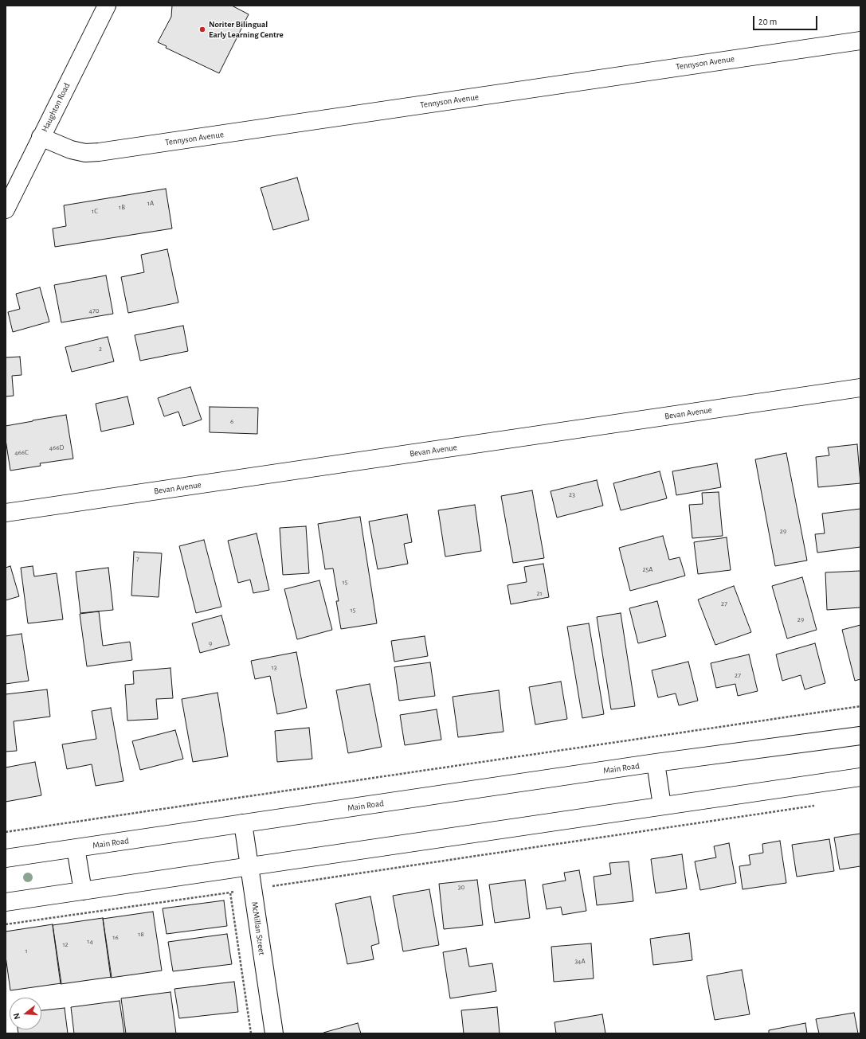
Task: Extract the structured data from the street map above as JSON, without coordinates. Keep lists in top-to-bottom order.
{
  "streets": {
    "street": [
      "Tennyson Avenue",
      "Haughton Road",
      "Bevan Avenue",
      "Main Road",
      "McMillan Street"
    ]
  },
  "crossings": [
    ["Tennyson Avenue", "Haughton Road"],
    ["Main Road", "McMillan Street"]
  ],
  "places": ["Noriter Bilingual Early Learning Centre"],
  "house_numbers": [
    "1A",
    "1B",
    "1C",
    "470",
    "2",
    "6",
    "466D",
    "466C",
    "23",
    "29",
    "7",
    "25A",
    "15",
    "21",
    "27",
    "15",
    "29",
    "9",
    "13",
    "27",
    "30",
    "18",
    "16",
    "14",
    "12",
    "1",
    "34A"
  ],
  "scale_bar": "20 m",
  "north": "left"
}
